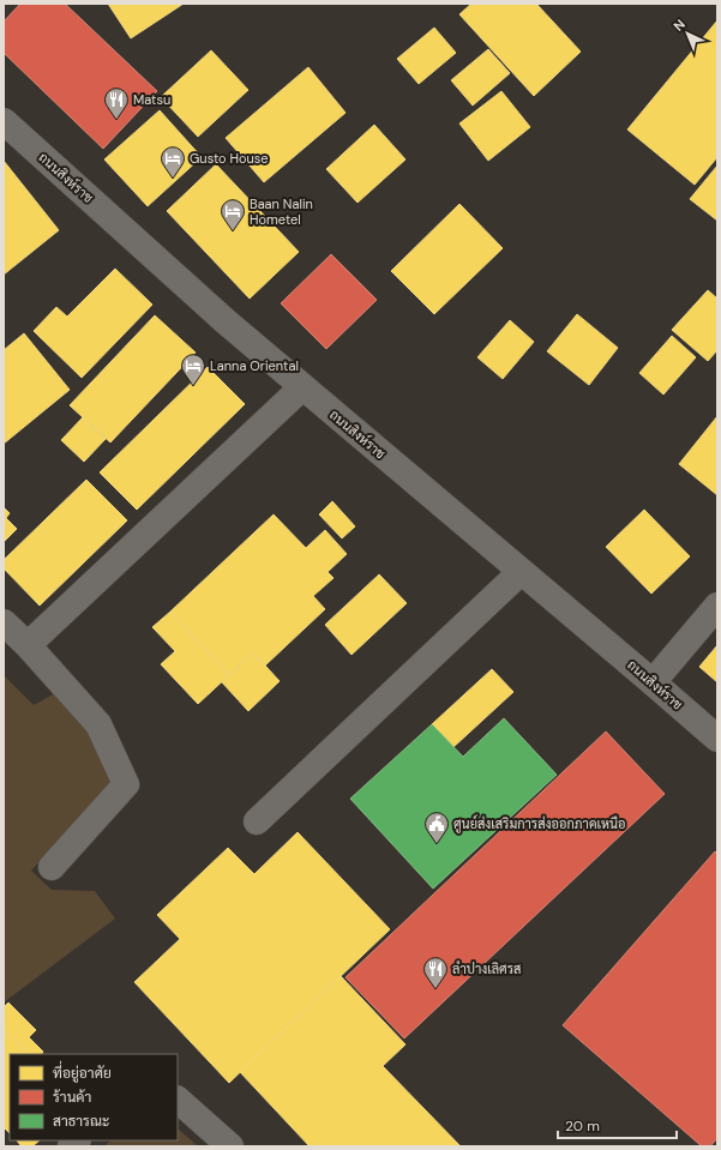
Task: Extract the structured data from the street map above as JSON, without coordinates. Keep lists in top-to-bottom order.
{
  "streets": {
    "street": ["ถนนสิงห์ราช"]
  },
  "places": {
    "restaurant": ["Matsu", "ลำปางเลิศรส"],
    "hotel": ["Gusto House", "Baan Nalin Hometel", "Lanna Oriental"],
    "public building": ["ศูนย์ส่งเสริมการส่งออกภาคเหนือ"]
  },
  "legend": ["ที่อยู่อาศัย", "ร้านค้า", "สาธารณะ"],
  "scale_bar": "20 m",
  "north": "top left"
}
